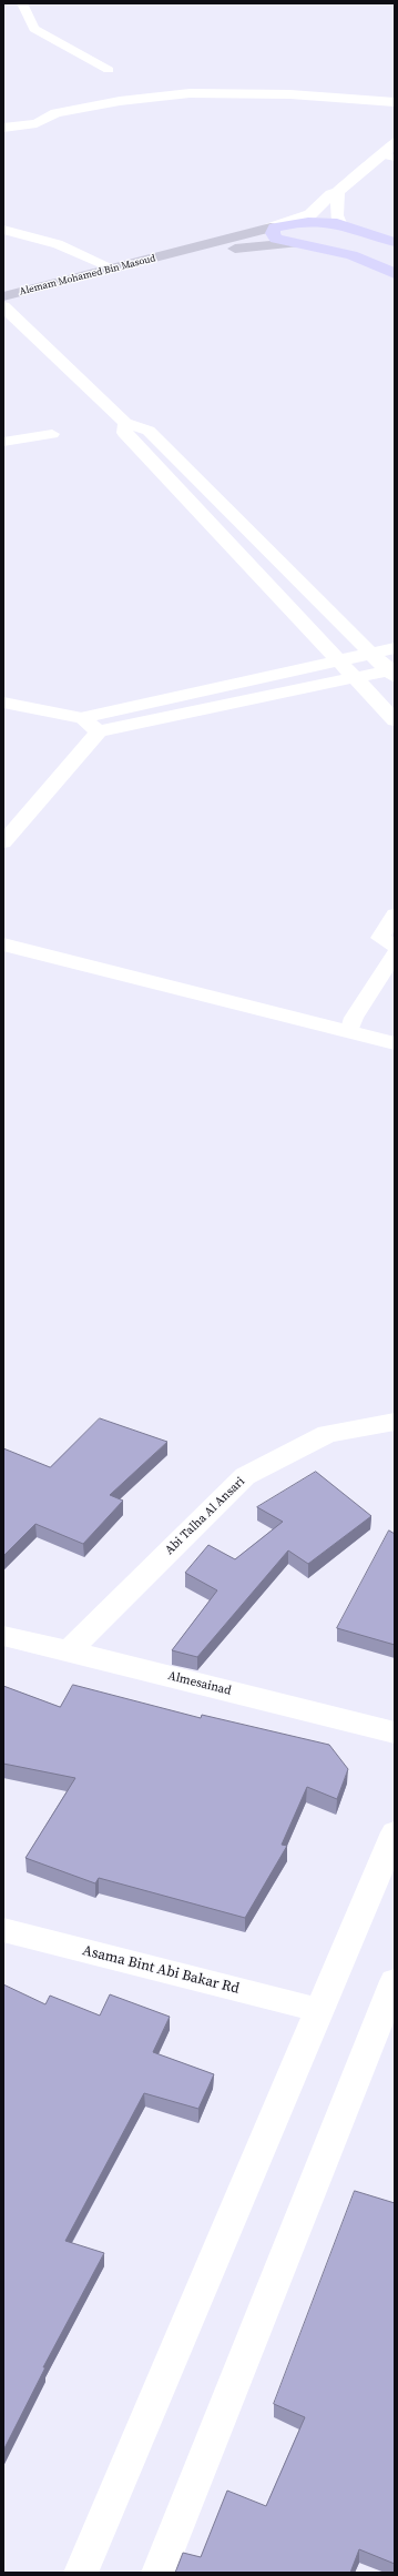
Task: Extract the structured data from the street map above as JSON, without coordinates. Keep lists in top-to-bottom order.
{
  "streets": {
    "street": [
      "Alemam Mohamed Bin Masoud",
      "Abi Talha Al Ansari",
      "Almesainad",
      "Asama Bint Abi Bakar Rd"
    ]
  },
  "crossings": [
    ["Abi Talha Al Ansari", "Almesainad"]
  ]
}
